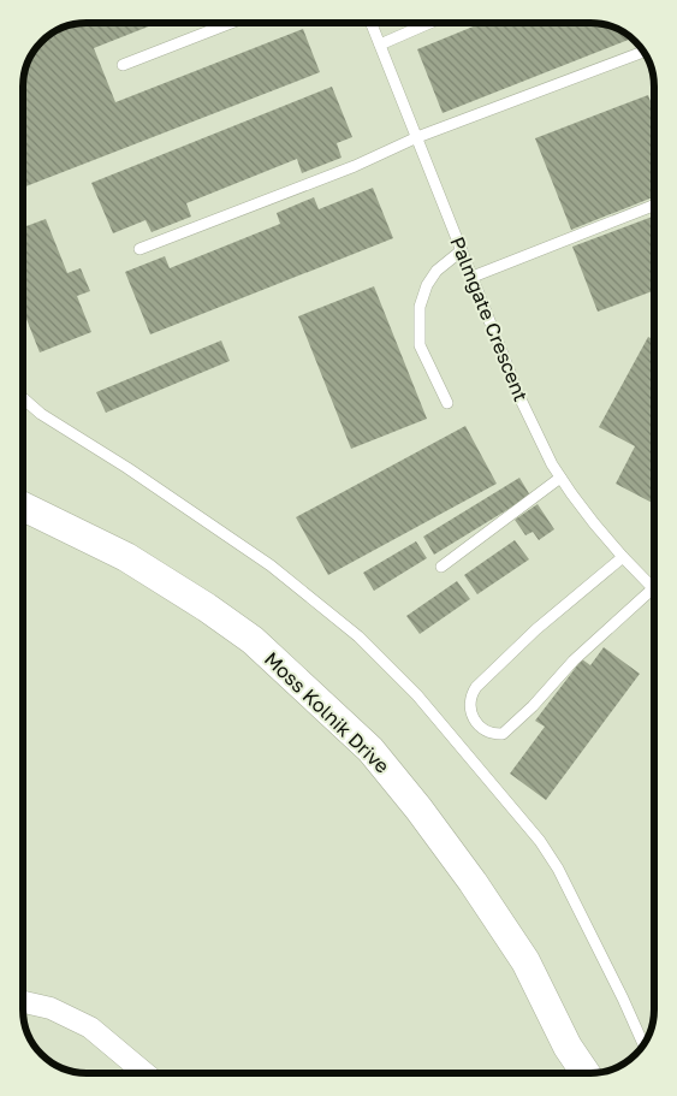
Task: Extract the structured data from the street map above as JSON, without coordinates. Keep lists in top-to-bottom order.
{
  "streets": {
    "main road": ["Moss Kolnik Drive"],
    "lane": ["Palmgate Crescent"]
  }
}
